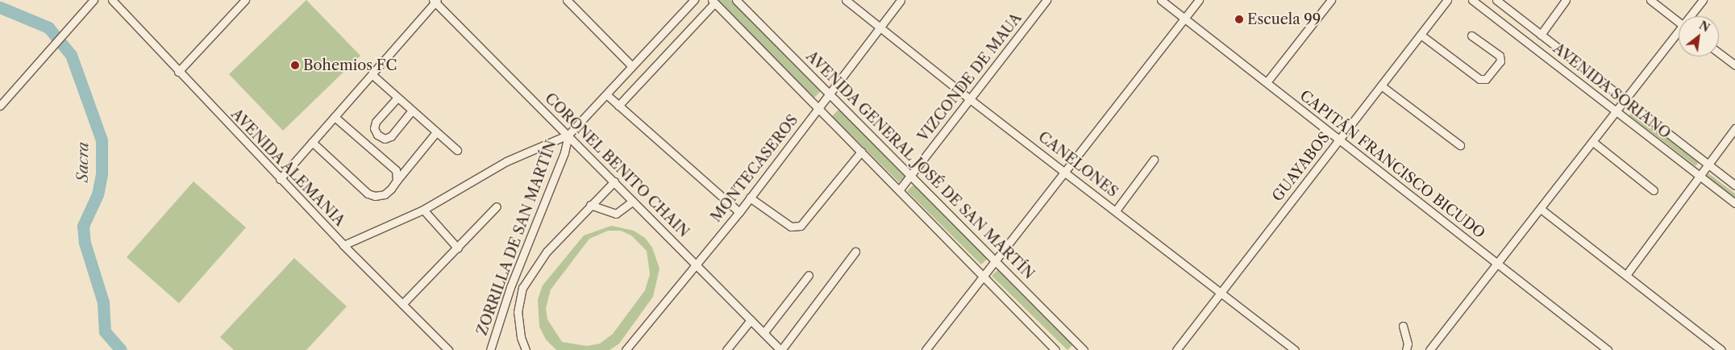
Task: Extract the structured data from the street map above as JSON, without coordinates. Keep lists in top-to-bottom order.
{
  "streets": {
    "street": [
      "VIZCONDE DE MAUA",
      "AVENIDA SORIANO",
      "CANELONES",
      "CAPITÁN FRANCISCO BICUDO",
      "CORONEL BENITO CHAIN",
      "AVENIDA GENERAL JOSÉ DE SAN MARTÍN",
      "GUAYABOS",
      "AVENIDA ALEMANIA",
      "MONTECASEROS",
      "ZORRILLA DE SAN MARTÍN"
    ]
  },
  "crossings": [
    ["VIZCONDE DE MAUA", "CANELONES"],
    ["VIZCONDE DE MAUA", "AVENIDA GENERAL JOSÉ DE SAN MARTÍN"],
    ["CANELONES", "GUAYABOS"],
    ["CANELONES", "MONTECASEROS"],
    ["CAPITÁN FRANCISCO BICUDO", "GUAYABOS"],
    ["CORONEL BENITO CHAIN", "MONTECASEROS"],
    ["CORONEL BENITO CHAIN", "ZORRILLA DE SAN MARTÍN"],
    ["AVENIDA GENERAL JOSÉ DE SAN MARTÍN", "MONTECASEROS"],
    ["AVENIDA ALEMANIA", "ZORRILLA DE SAN MARTÍN"]
  ],
  "water": ["Sacra"],
  "places": ["Escuela 99", "Bohemios FC"],
  "north": "top right"
}
